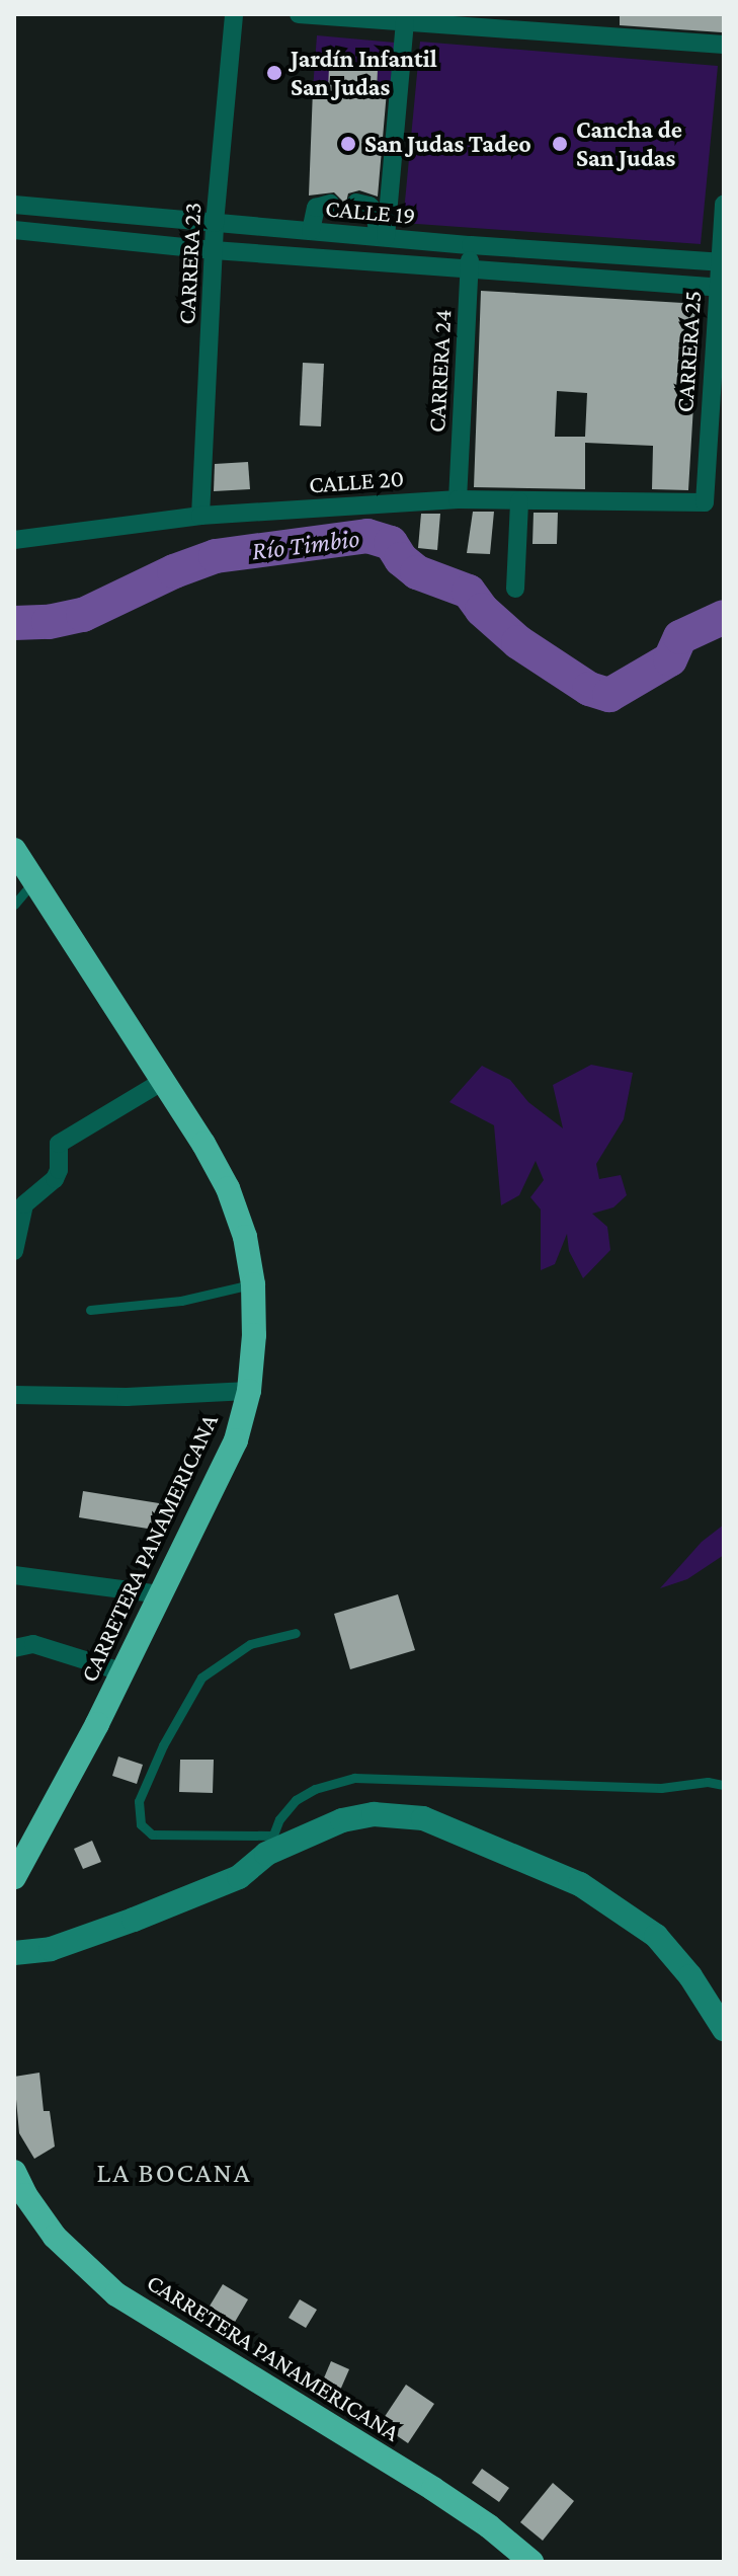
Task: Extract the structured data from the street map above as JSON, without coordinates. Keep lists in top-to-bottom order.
{
  "streets": {
    "highway": ["CARRETERA PANAMERICANA"],
    "street": [
      "CALLE 19",
      "CARRERA 23",
      "CARRERA 25",
      "CARRERA 24",
      "CALLE 20"
    ]
  },
  "crossings": [
    ["CALLE 19", "CARRERA 23"],
    ["CALLE 19", "CARRERA 25"],
    ["CALLE 19", "CARRERA 24"],
    ["CARRERA 23", "CALLE 20"],
    ["CARRERA 25", "CALLE 20"],
    ["CARRERA 24", "CALLE 20"]
  ],
  "districts": ["LA BOCANA"],
  "water": ["Río Timbio"],
  "places": ["Jardín Infantil San Judas", "San Judas Tadeo", "Cancha de San Judas"]
}
